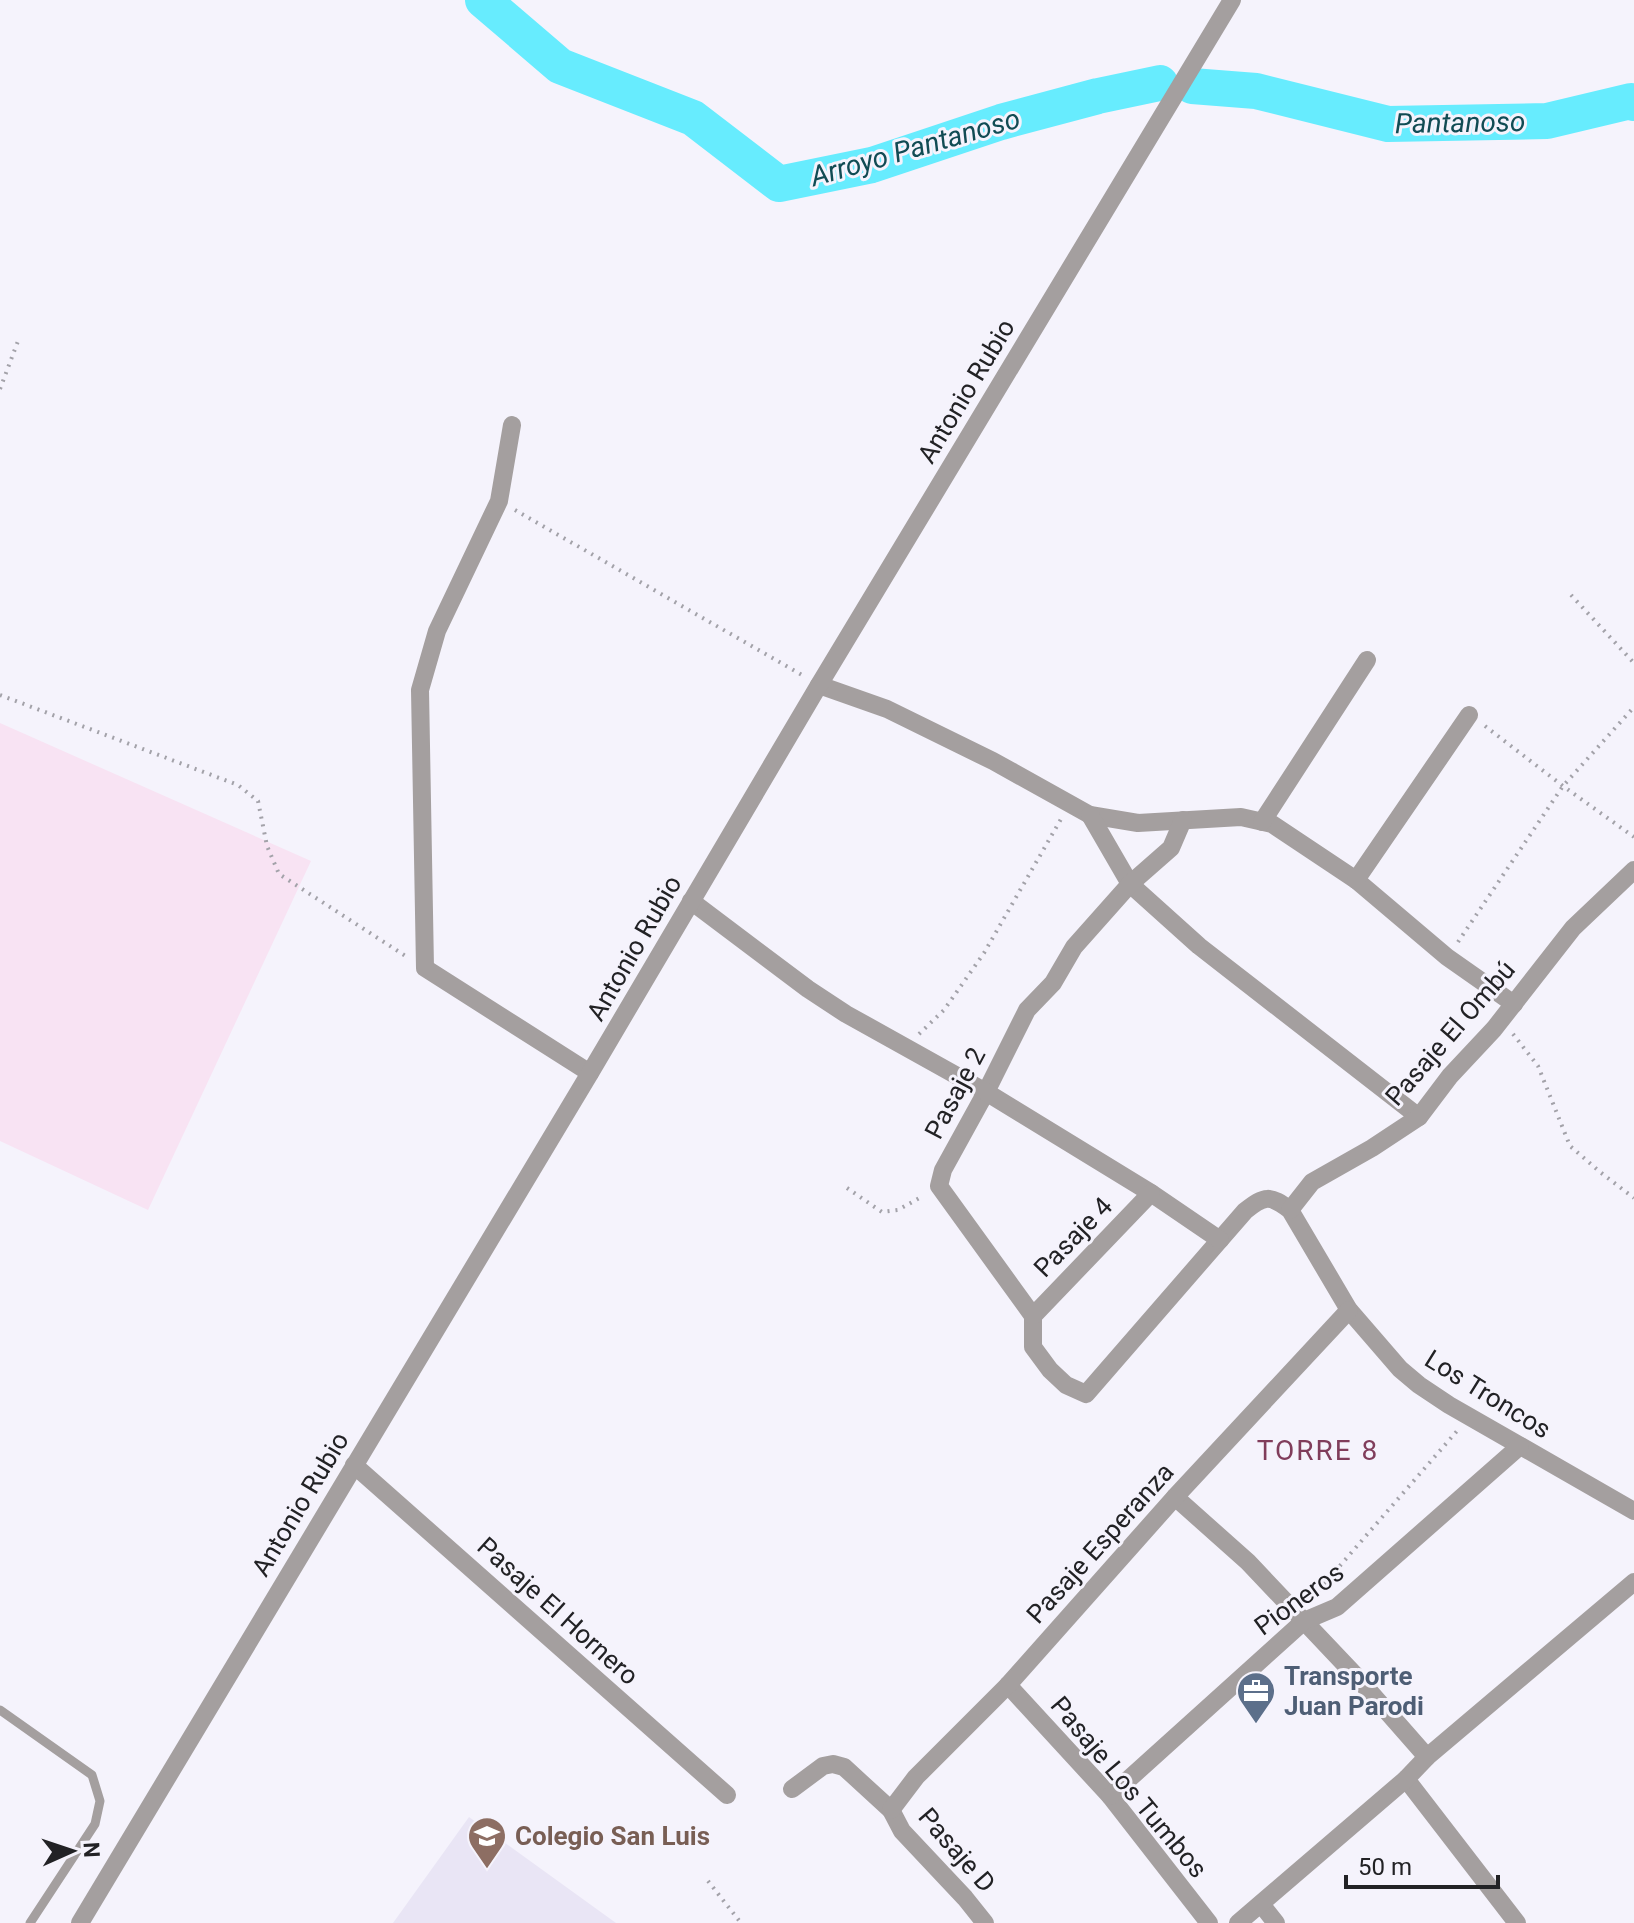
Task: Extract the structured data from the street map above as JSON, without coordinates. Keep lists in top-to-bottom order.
{
  "streets": {
    "street": [
      "Antonio Rubio",
      "Pasaje El Ombú",
      "Pasaje 2",
      "Pasaje 4",
      "Los Troncos",
      "Pasaje Esperanza",
      "Pioneros",
      "Pasaje El Hornero",
      "Pasaje Los Tumbos",
      "Pasaje D"
    ]
  },
  "crossings": [
    ["Antonio Rubio", "Pasaje El Hornero"],
    ["Pasaje El Ombú", "Los Troncos"],
    ["Los Troncos", "Pasaje Esperanza"],
    ["Los Troncos", "Pioneros"],
    ["Pasaje Esperanza", "Pasaje Los Tumbos"],
    ["Pasaje Esperanza", "Pasaje D"],
    ["Pioneros", "Pasaje Los Tumbos"]
  ],
  "districts": ["TORRE 8"],
  "water": ["Pantanoso", "Arroyo Pantanoso"],
  "places": {
    "office": ["Transporte Juan Parodi"],
    "school or university": ["Colegio San Luis"]
  },
  "scale_bar": "50 m",
  "north": "right"
}
